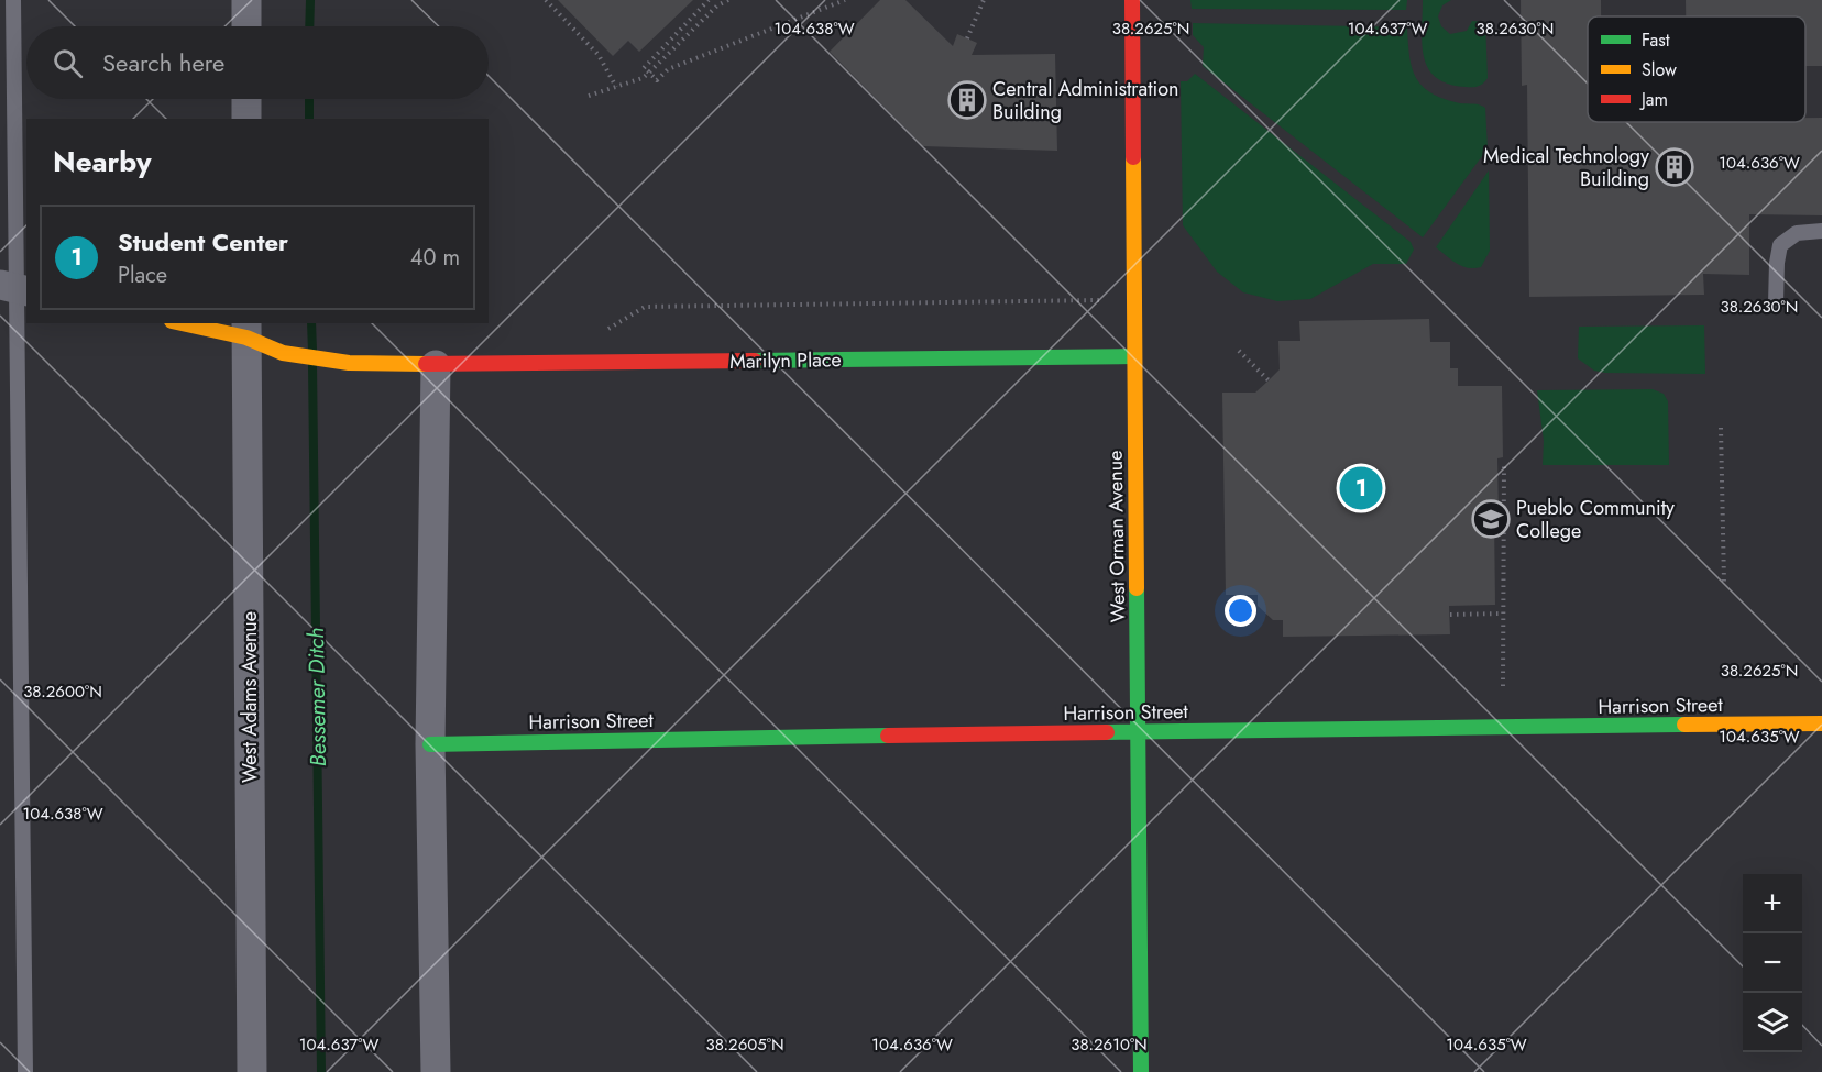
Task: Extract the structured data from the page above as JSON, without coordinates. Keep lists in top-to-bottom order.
{
  "streets": {
    "street": [
      "Marilyn Place",
      "West Orman Avenue",
      "West Adams Avenue",
      "Harrison Street"
    ]
  },
  "crossings": [
    ["Marilyn Place", "West Orman Avenue"],
    ["Marilyn Place", "West Adams Avenue"],
    ["West Orman Avenue", "Harrison Street"]
  ],
  "water": ["Bessemer Ditch"],
  "places": {
    "building": ["Central Administration Building", "Medical Technology Building"],
    "school or university": ["Pueblo Community College"]
  },
  "legend": ["Fast", "Slow", "Jam"],
  "page": {
    "search": "Search here",
    "heading": "Nearby",
    "list": [
      {
        "mark": "1",
        "name": "Student Center",
        "note": "Place",
        "value": "40 m"
      }
    ],
    "pins": "1",
    "map_buttons": ["+", "−"]
  },
  "coordinates": [
    "104.638°W",
    "38.2625°N",
    "104.637°W",
    "38.2630°N",
    "104.636°W",
    "38.2600°N",
    "104.635°W",
    "38.2605°N",
    "38.2610°N"
  ]
}
